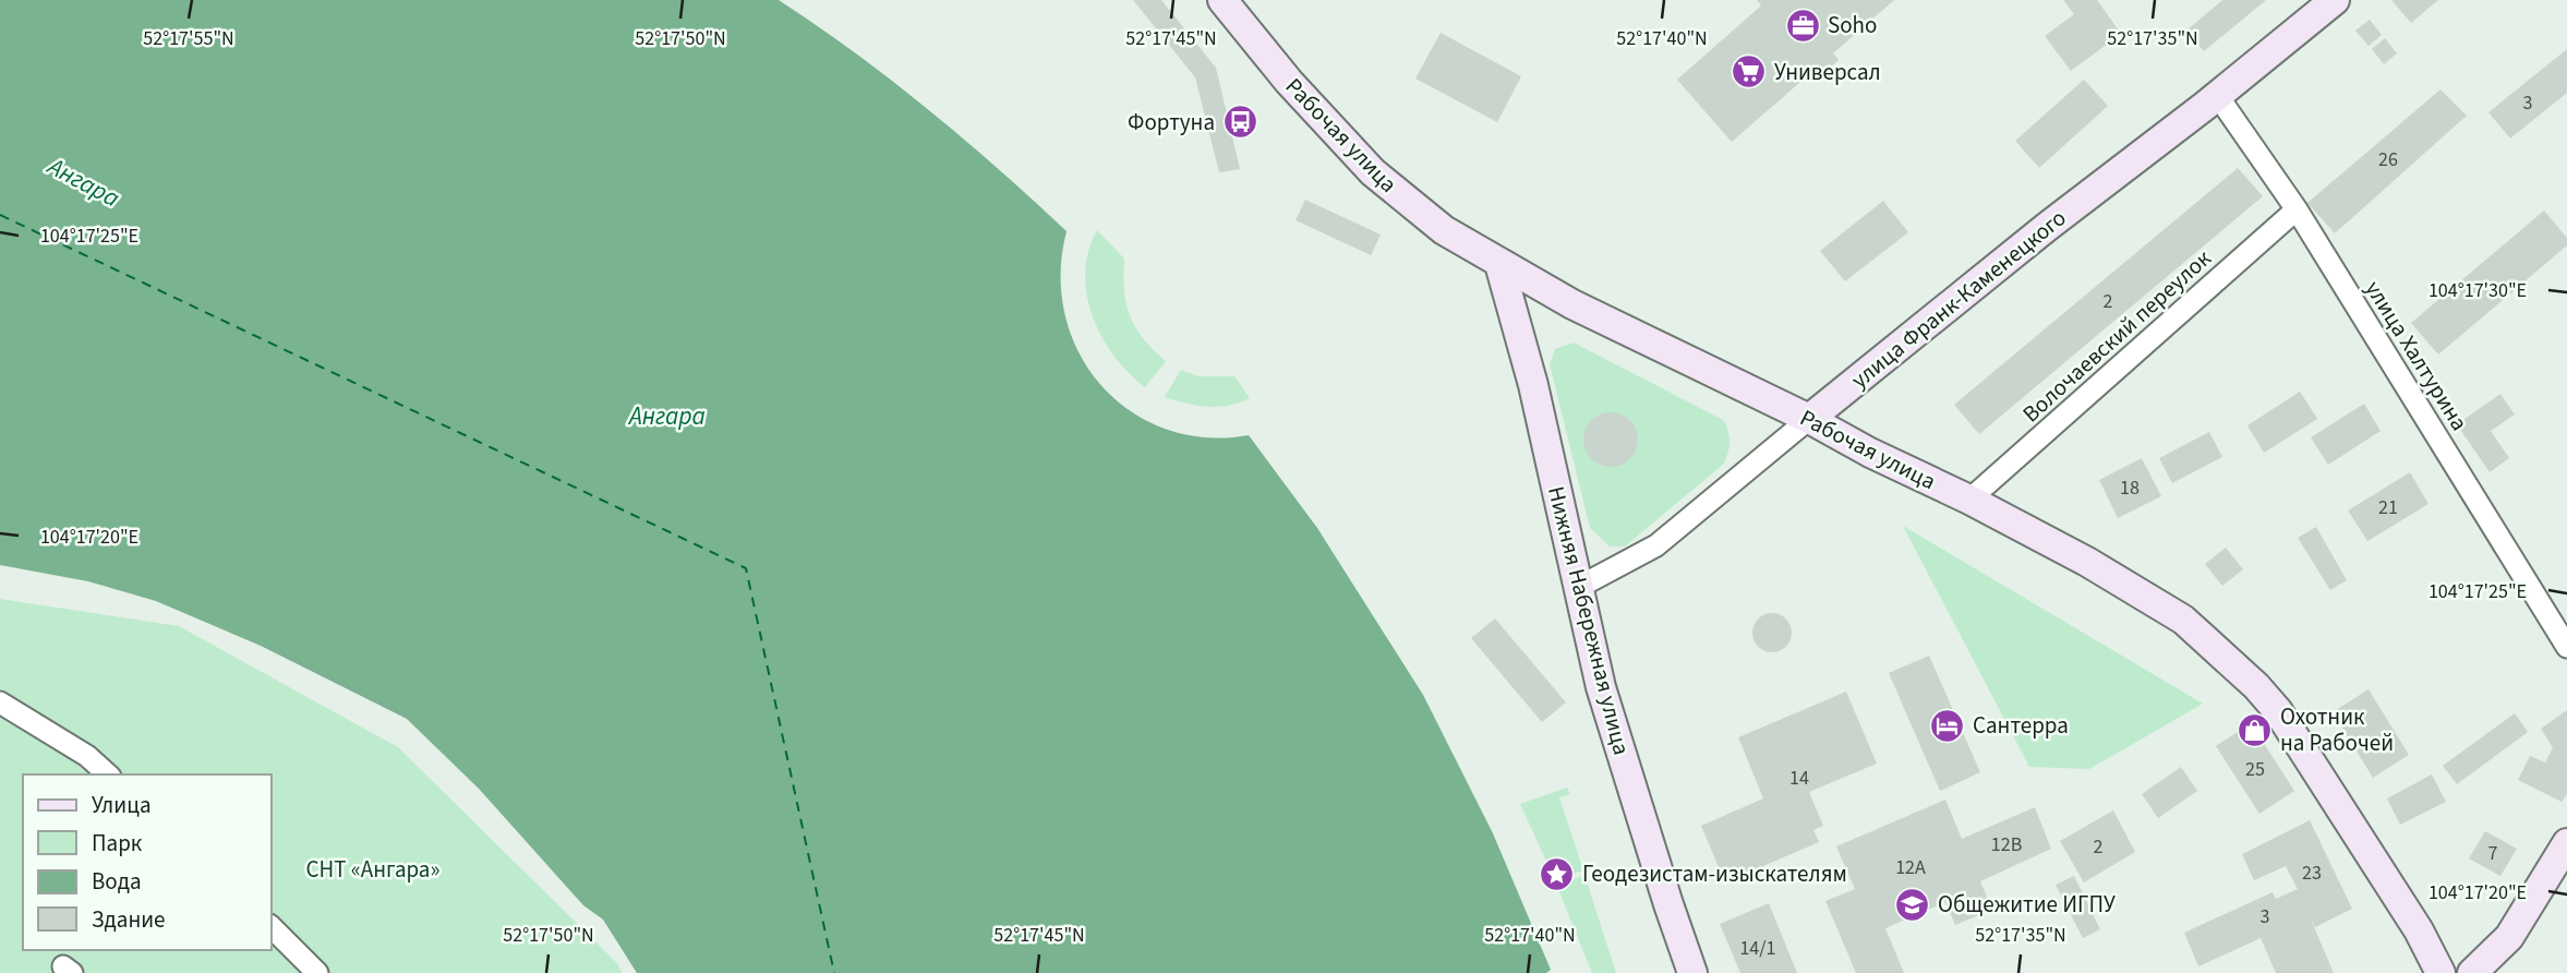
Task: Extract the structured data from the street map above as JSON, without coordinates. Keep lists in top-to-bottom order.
{
  "streets": {
    "main road": ["Рабочая улица", "улица Франк-Каменецкого", "Нижняя Набережная улица"],
    "street": ["Волочаевский переулок", "улица Халтурина"]
  },
  "crossings": [
    ["Рабочая улица", "улица Франк-Каменецкого"],
    ["Рабочая улица", "Волочаевский переулок"],
    ["Рабочая улица", "Нижняя Набережная улица"],
    ["улица Франк-Каменецкого", "улица Халтурина"],
    ["улица Франк-Каменецкого", "Нижняя Набережная улица"],
    ["Волочаевский переулок", "улица Халтурина"]
  ],
  "water": ["Ангара"],
  "parks": ["СНТ «Ангара»"],
  "places": {
    "office": ["Soho"],
    "supermarket": ["Универсал"],
    "bus stop": ["Фортуна"],
    "hotel": ["Сантерра"],
    "shop": ["Охотник на Рабочей"],
    "place": ["Геодезистам-изыскателям"],
    "school or university": ["Общежитие ИГПУ"]
  },
  "house_numbers": [
    "3",
    "26",
    "2",
    "18",
    "21",
    "25",
    "14",
    "12В",
    "2",
    "7",
    "12А",
    "23",
    "3",
    "14/1"
  ],
  "legend": [
    "Улица",
    "Парк",
    "Вода",
    "Здание"
  ],
  "coordinates": [
    "52°17'55\"N",
    "52°17'50\"N",
    "52°17'45\"N",
    "52°17'40\"N",
    "52°17'35\"N",
    "104°17'25\"E",
    "104°17'30\"E",
    "104°17'20\"E"
  ]
}
